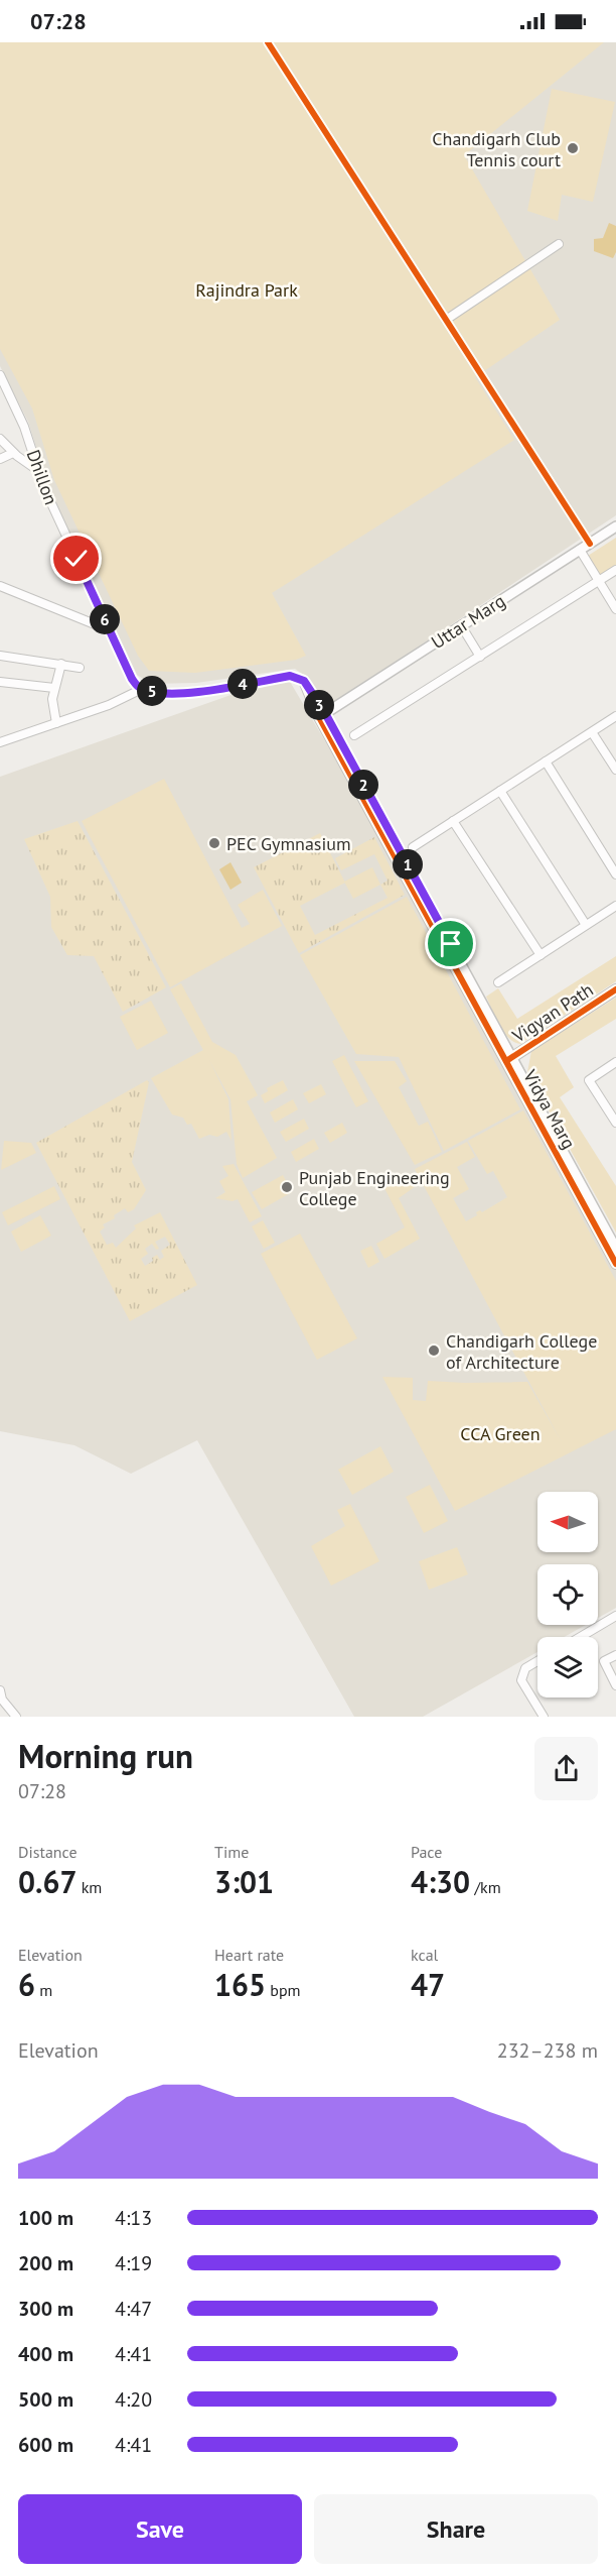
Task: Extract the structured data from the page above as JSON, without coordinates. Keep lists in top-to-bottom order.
{
  "streets": {
    "main road": ["Uttar Marg", "Vigyan Path", "Vidya Marg"],
    "street": ["Dhillon"]
  },
  "crossings": [
    ["Uttar Marg", "Vidya Marg"],
    ["Vigyan Path", "Vidya Marg"]
  ],
  "parks": ["Rajindra Park", "CCA Green"],
  "places": [
    "Chandigarh Club Tennis court",
    "PEC Gymnasium",
    "Punjab Engineering College",
    "Chandigarh College of Architecture"
  ],
  "north": "left",
  "page": {
    "status": "07:28",
    "pins": [
      "6",
      "4",
      "5",
      "3",
      "2",
      "1"
    ],
    "heading": ["Morning run", "07:28"],
    "stats": [
      ["Distance", "0.67 km"],
      ["Time", "3:01"],
      ["Pace", "4:30 /km"],
      ["Elevation", "6 m"],
      ["Heart rate", "165 bpm"],
      ["kcal", "47"]
    ],
    "chart": ["Elevation", "232–238 m"],
    "list": [
      {
        "name": "100 m",
        "note": "4:13"
      },
      {
        "name": "200 m",
        "note": "4:19"
      },
      {
        "name": "300 m",
        "note": "4:47"
      },
      {
        "name": "400 m",
        "note": "4:41"
      },
      {
        "name": "500 m",
        "note": "4:20"
      },
      {
        "name": "600 m",
        "note": "4:41"
      }
    ],
    "buttons": ["Save", "Share"]
  }
}
